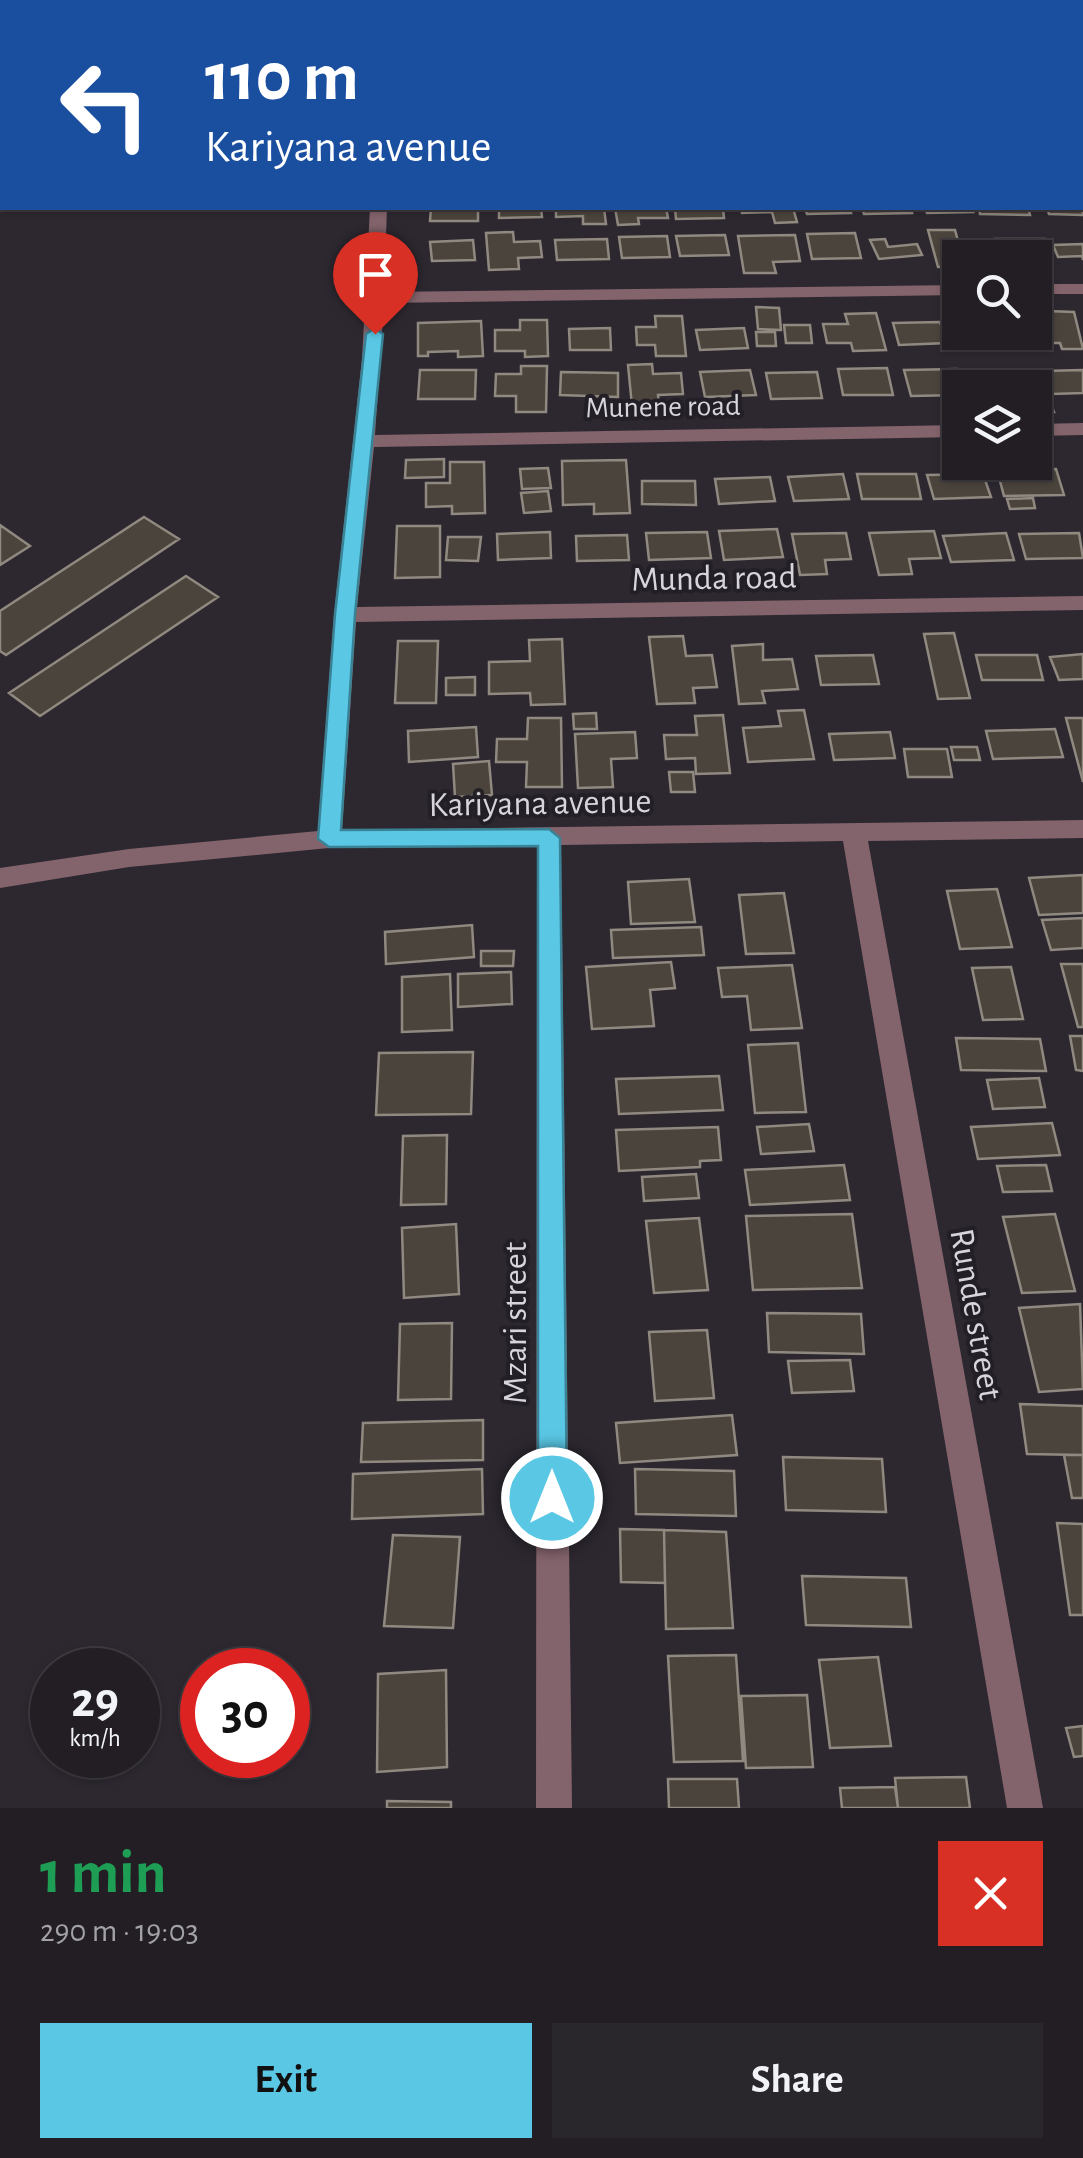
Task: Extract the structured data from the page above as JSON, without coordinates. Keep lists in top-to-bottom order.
{
  "streets": {
    "street": [
      "Munene road",
      "Munda road",
      "Kariyana avenue",
      "Runde street",
      "Mzari street"
    ]
  },
  "crossings": [
    ["Kariyana avenue", "Runde street"],
    ["Kariyana avenue", "Mzari street"]
  ],
  "page": {
    "turn": ["110 m", "Kariyana avenue"],
    "speed": "29 km/h",
    "limit": "30",
    "heading": ["1 min", "290 m · 19:03"],
    "buttons": ["Exit", "Share"]
  }
}
